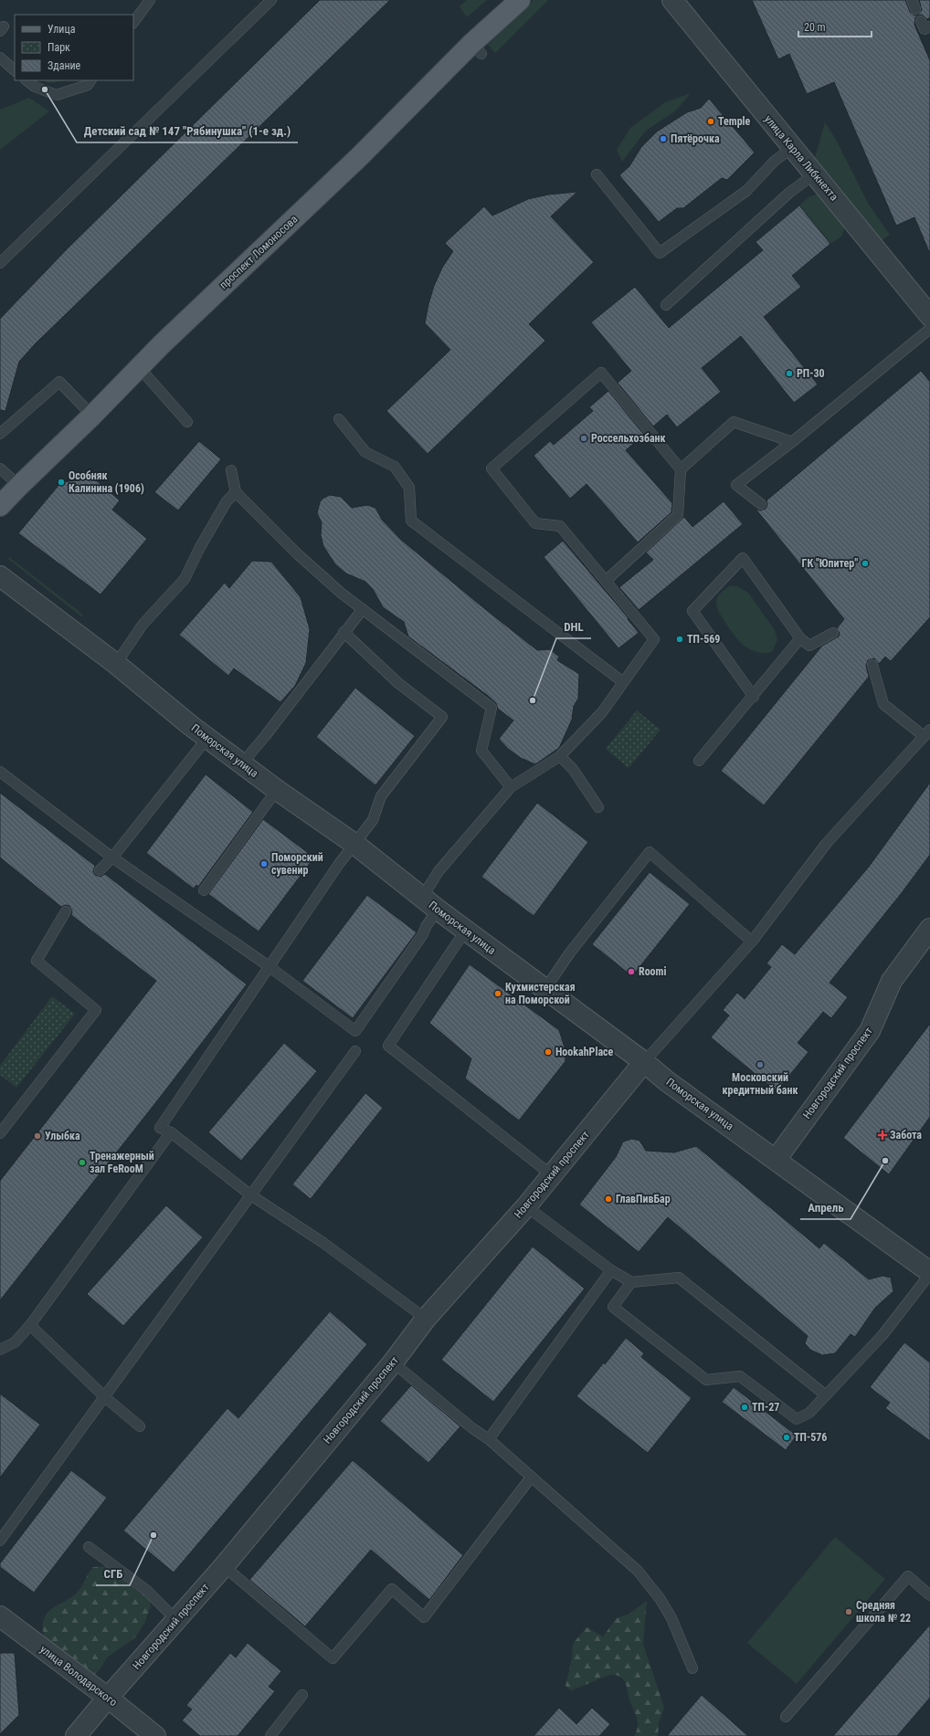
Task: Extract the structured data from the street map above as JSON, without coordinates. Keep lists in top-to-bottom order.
{
  "streets": {
    "main road": ["проспект Ломоносова"],
    "street": [
      "улица Карла Либкнехта",
      "Поморская улица",
      "Новгородский проспект",
      "улица Володарского"
    ]
  },
  "crossings": [
    ["Поморская улица", "Новгородский проспект"],
    ["Новгородский проспект", "улица Володарского"]
  ],
  "places": {
    "other": [
      "Детский сад № 147 \"Рябинушка\" (1-е зд.)",
      "Temple",
      "Пятёрочка",
      "РП-30",
      "Россельхозбанк",
      "Особняк Калинина (1906)",
      "ГК \"Юпитер\"",
      "ТП-569",
      "DHL",
      "Поморский сувенир",
      "Roomi",
      "Кухмистерская на Поморской",
      "HookahPlace",
      "Московский кредитный банк",
      "Улыбка",
      "Апрель",
      "Тренажерный зал FeRooM",
      "ГлавПивБар",
      "ТП-27",
      "ТП-576",
      "СГБ",
      "Средняя школа № 22"
    ],
    "health": ["Забота"]
  },
  "legend": ["Улица", "Парк", "Здание"],
  "scale_bar": "20 m"
}
